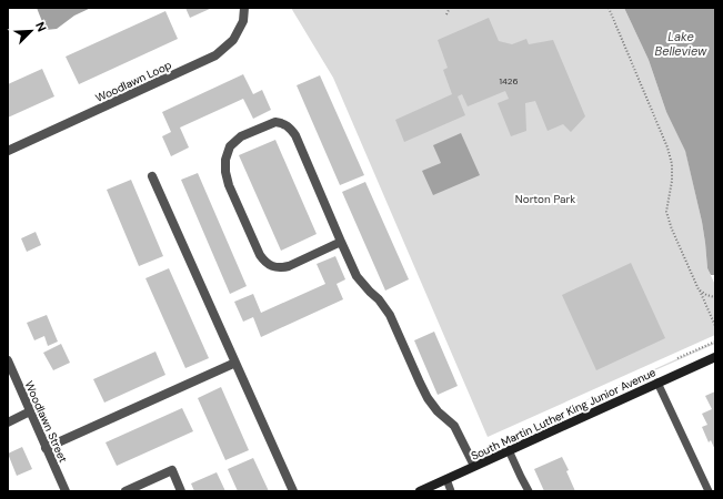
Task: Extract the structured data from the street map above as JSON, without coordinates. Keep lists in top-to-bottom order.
{
  "streets": {
    "street": ["Woodlawn Loop", "South Martin Luther King Junior Avenue", "Woodlawn Street"]
  },
  "water": ["Lake Belleview"],
  "parks": ["Norton Park"],
  "house_numbers": ["1426"],
  "north": "top right"
}
